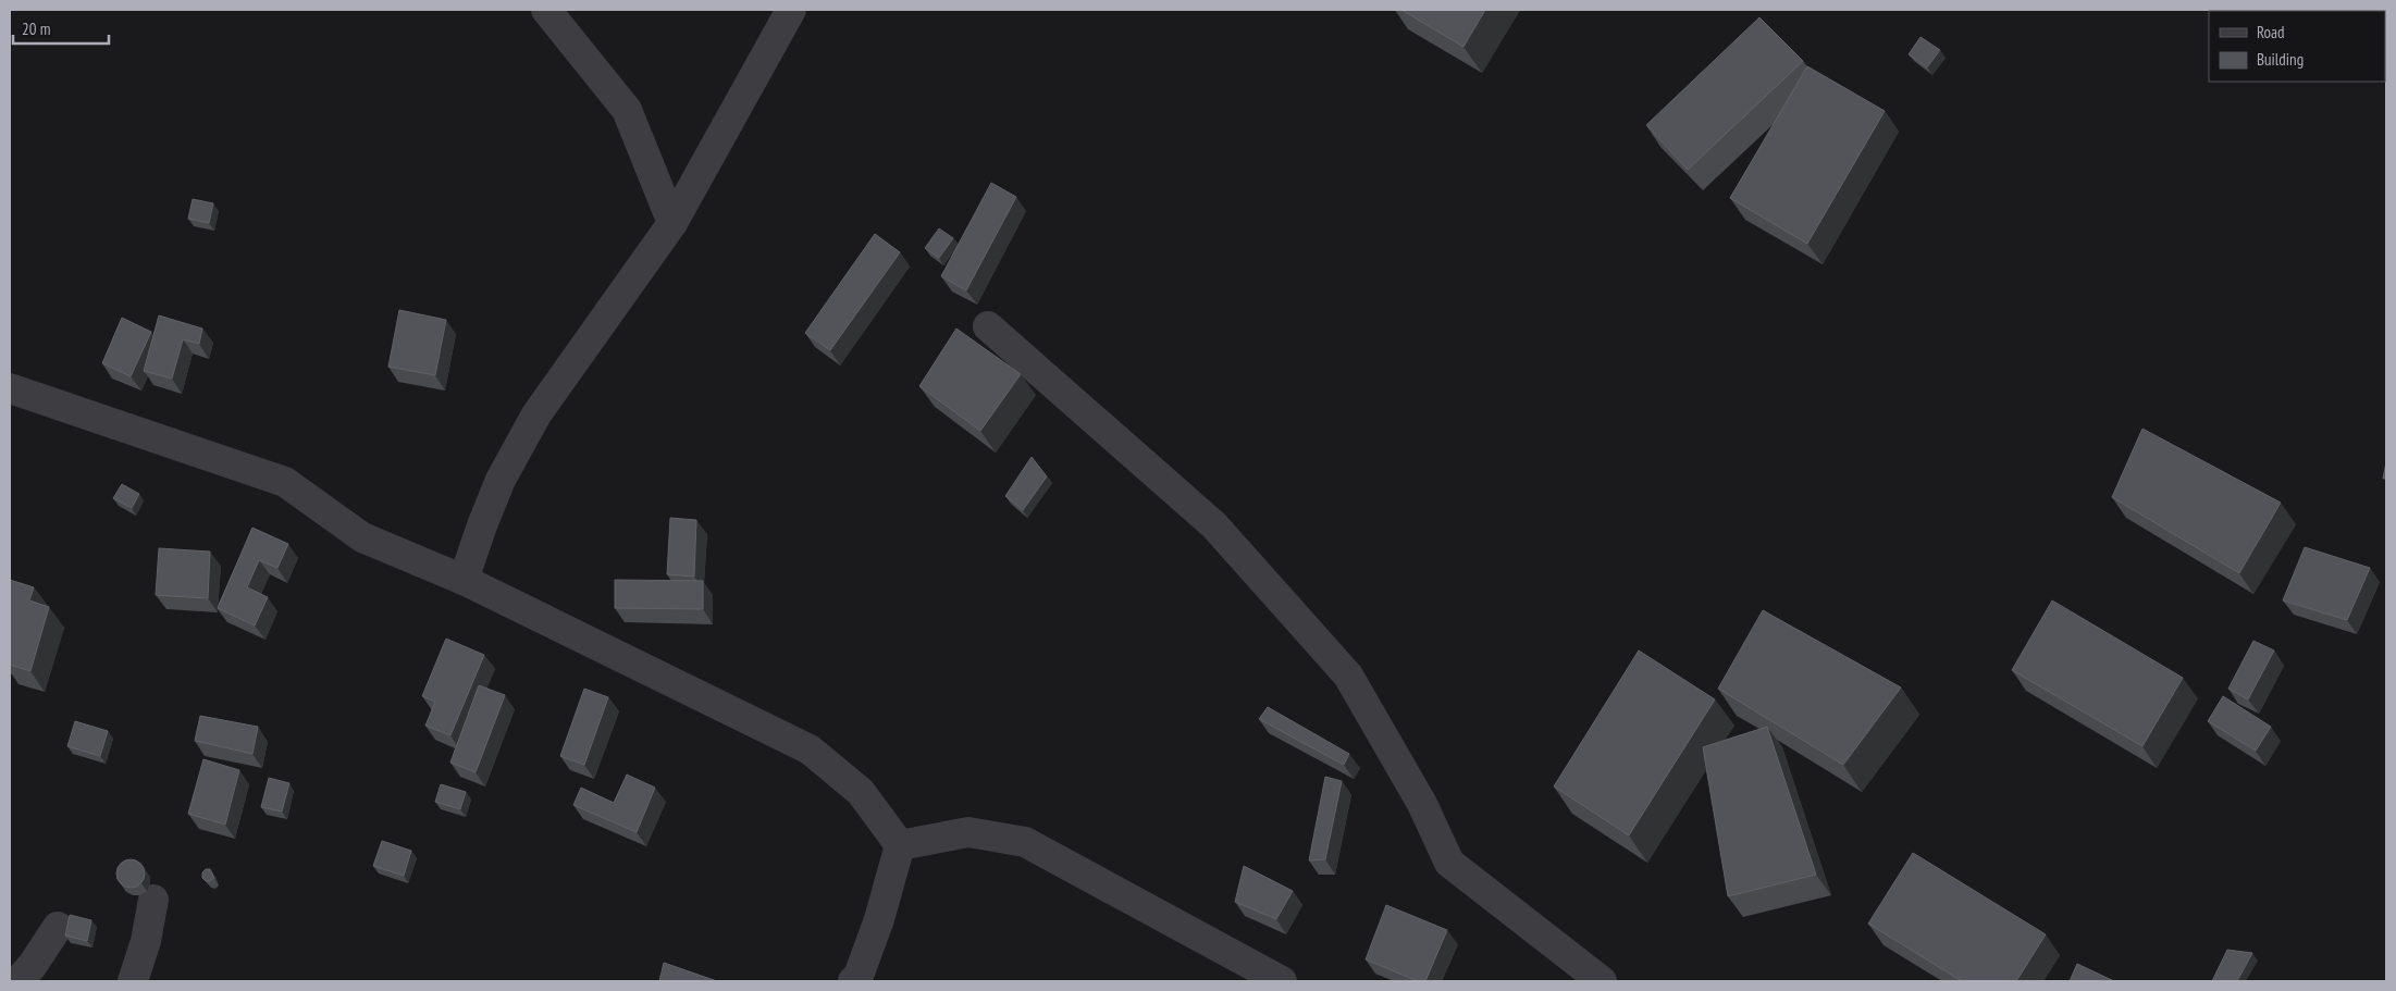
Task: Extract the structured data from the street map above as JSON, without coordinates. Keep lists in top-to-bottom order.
{
  "legend": ["Road", "Building"],
  "scale_bar": "20 m"
}
